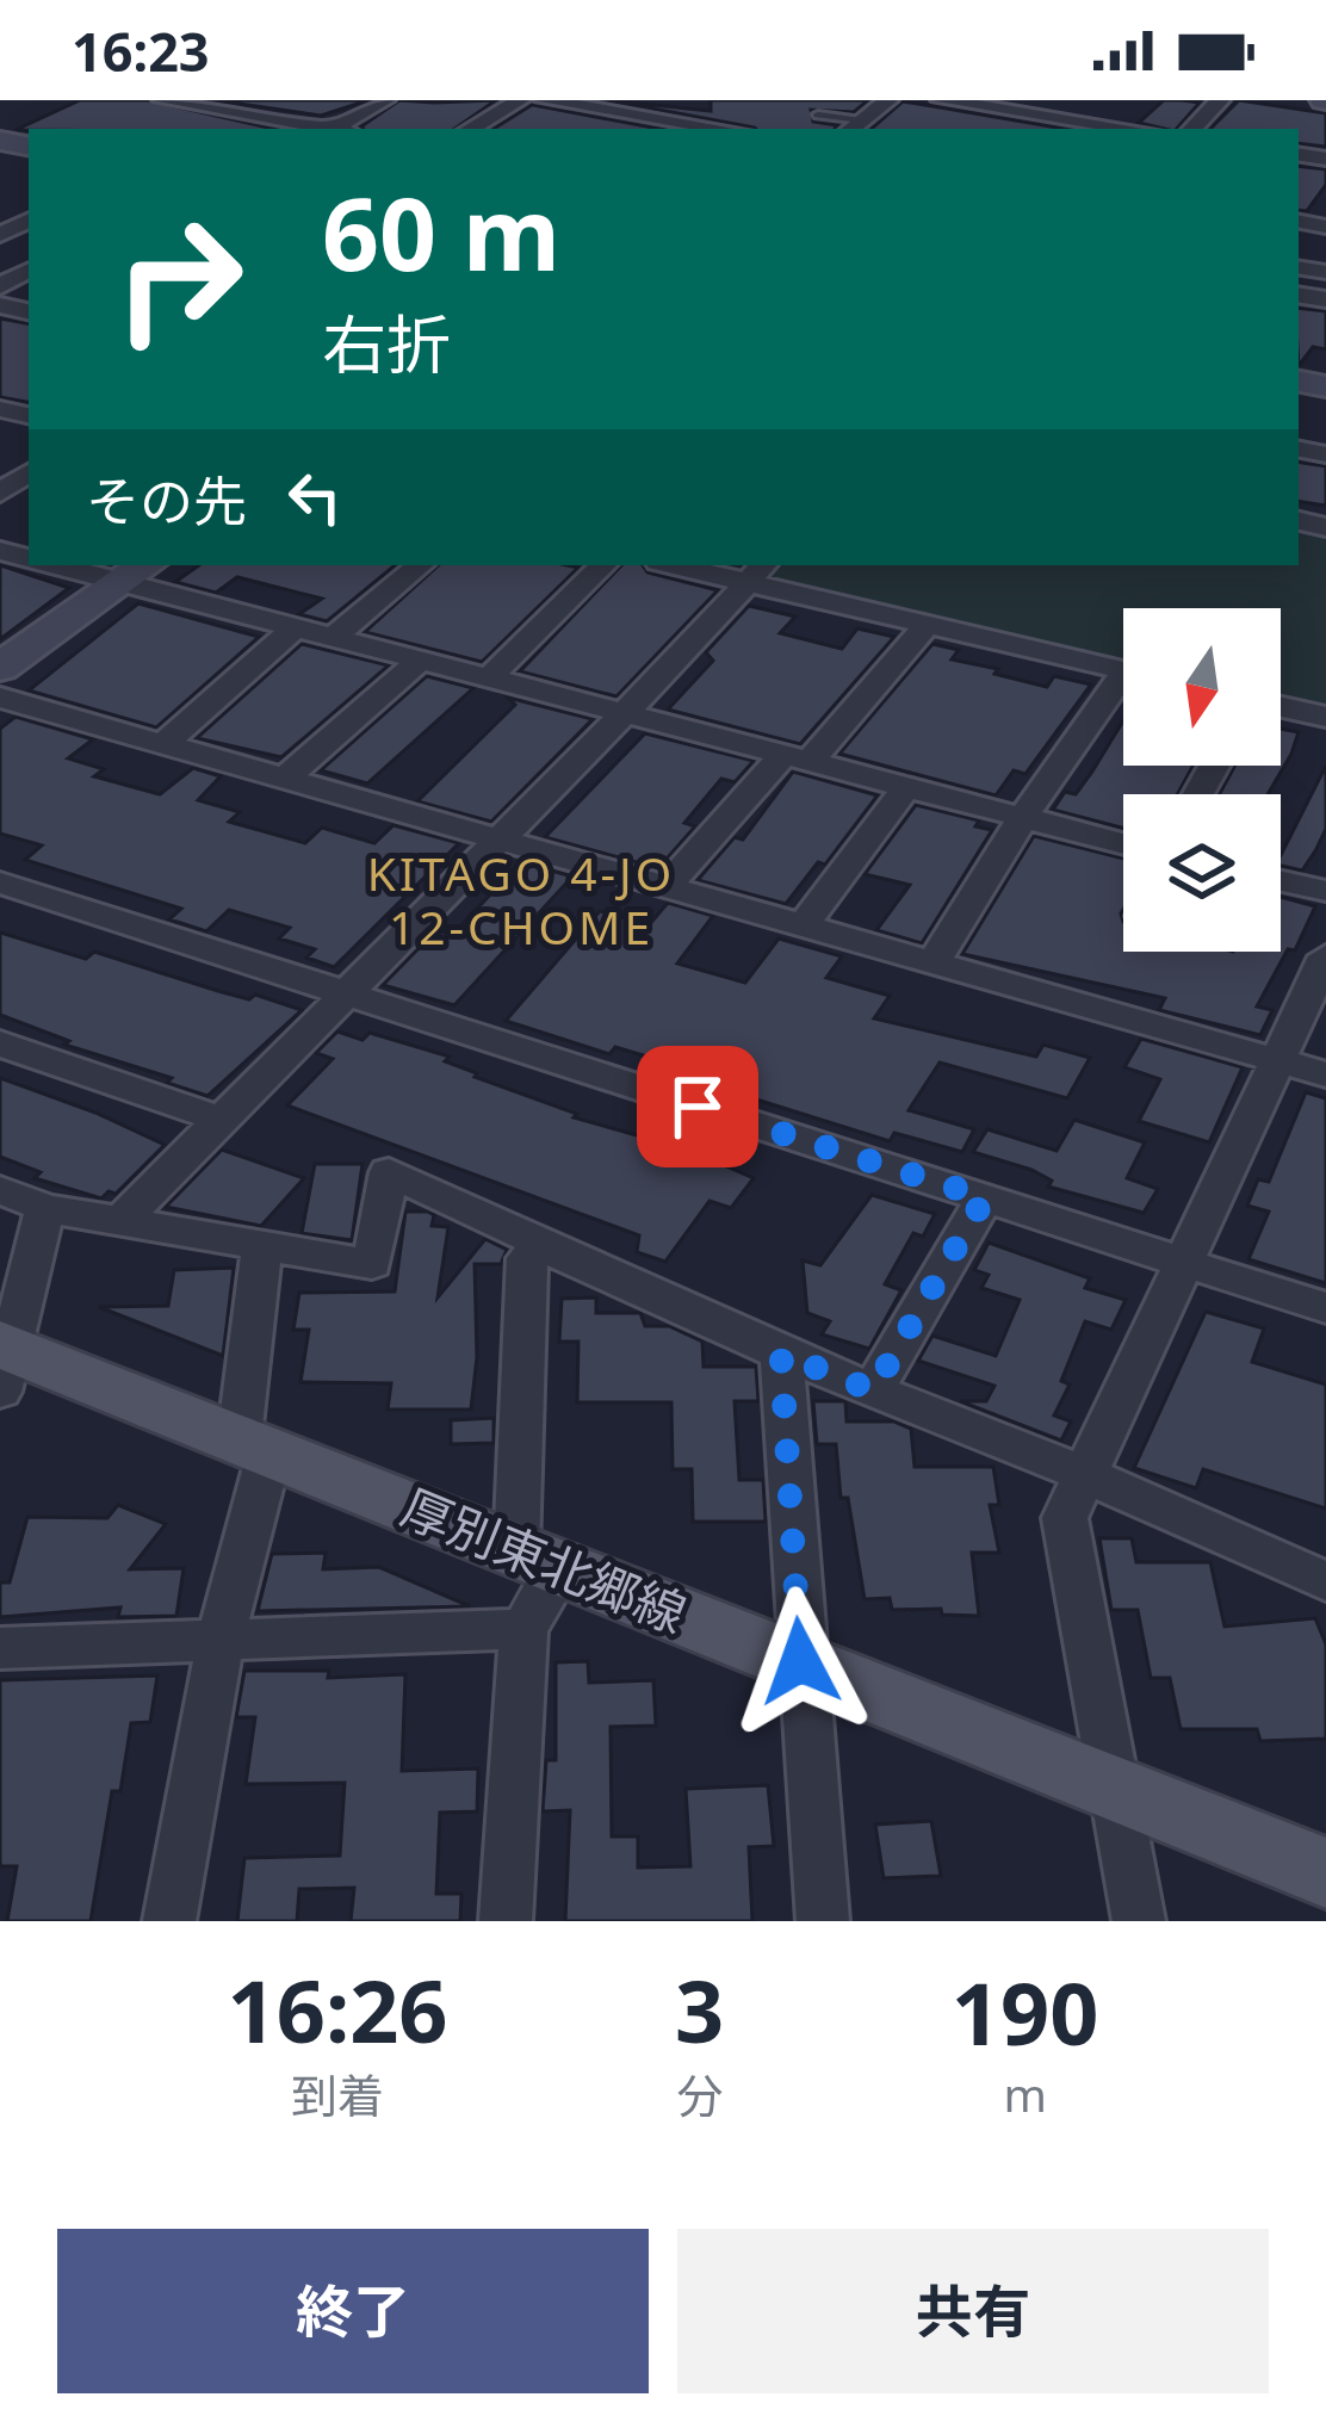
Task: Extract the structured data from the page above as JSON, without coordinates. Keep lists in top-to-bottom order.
{
  "streets": {
    "main road": ["厚別東北郷線"]
  },
  "districts": ["KITAGO 4-JO 12-CHOME"],
  "north": "bottom",
  "page": {
    "status": "16:23",
    "turn": ["60 m", "右折"],
    "then": "その先",
    "eta": [
      "16:26",
      "到着",
      "3",
      "分",
      "190",
      "m"
    ],
    "buttons": ["終了", "共有"]
  }
}
